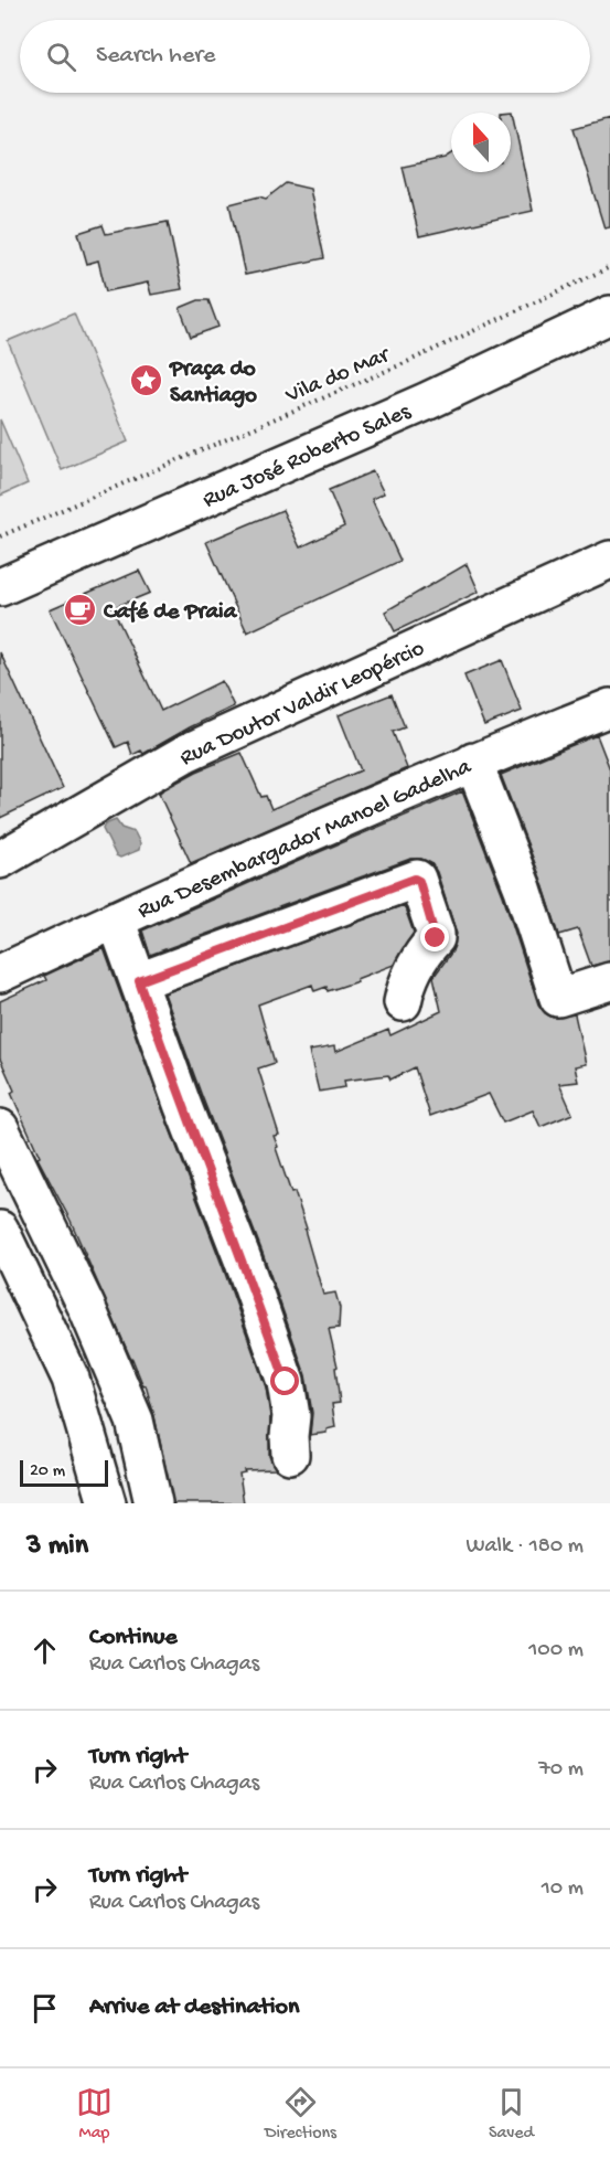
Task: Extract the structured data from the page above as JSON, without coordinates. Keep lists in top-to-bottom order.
{
  "streets": {
    "main road": ["Rua José Roberto Sales", "Rua Doutor Valdir Leopércio", "Rua Desembargador Manoel Gadelha"],
    "path": ["Vila do Mar"]
  },
  "places": {
    "place": ["Praça do Santiago"],
    "cafe": ["Café de Praia"]
  },
  "scale_bar": "20 m",
  "north": "top",
  "page": {
    "search": "Search here",
    "scale": "20 m",
    "heading": ["3 min", "Walk · 180 m"],
    "list": [
      ["Continue", "Rua Carlos Chagas", "100 m"],
      ["Turn right", "Rua Carlos Chagas", "70 m"],
      ["Turn right", "Rua Carlos Chagas", "10 m"],
      "Arrive at destination"
    ],
    "nav": ["Map", "Directions", "Saved"]
  }
}
